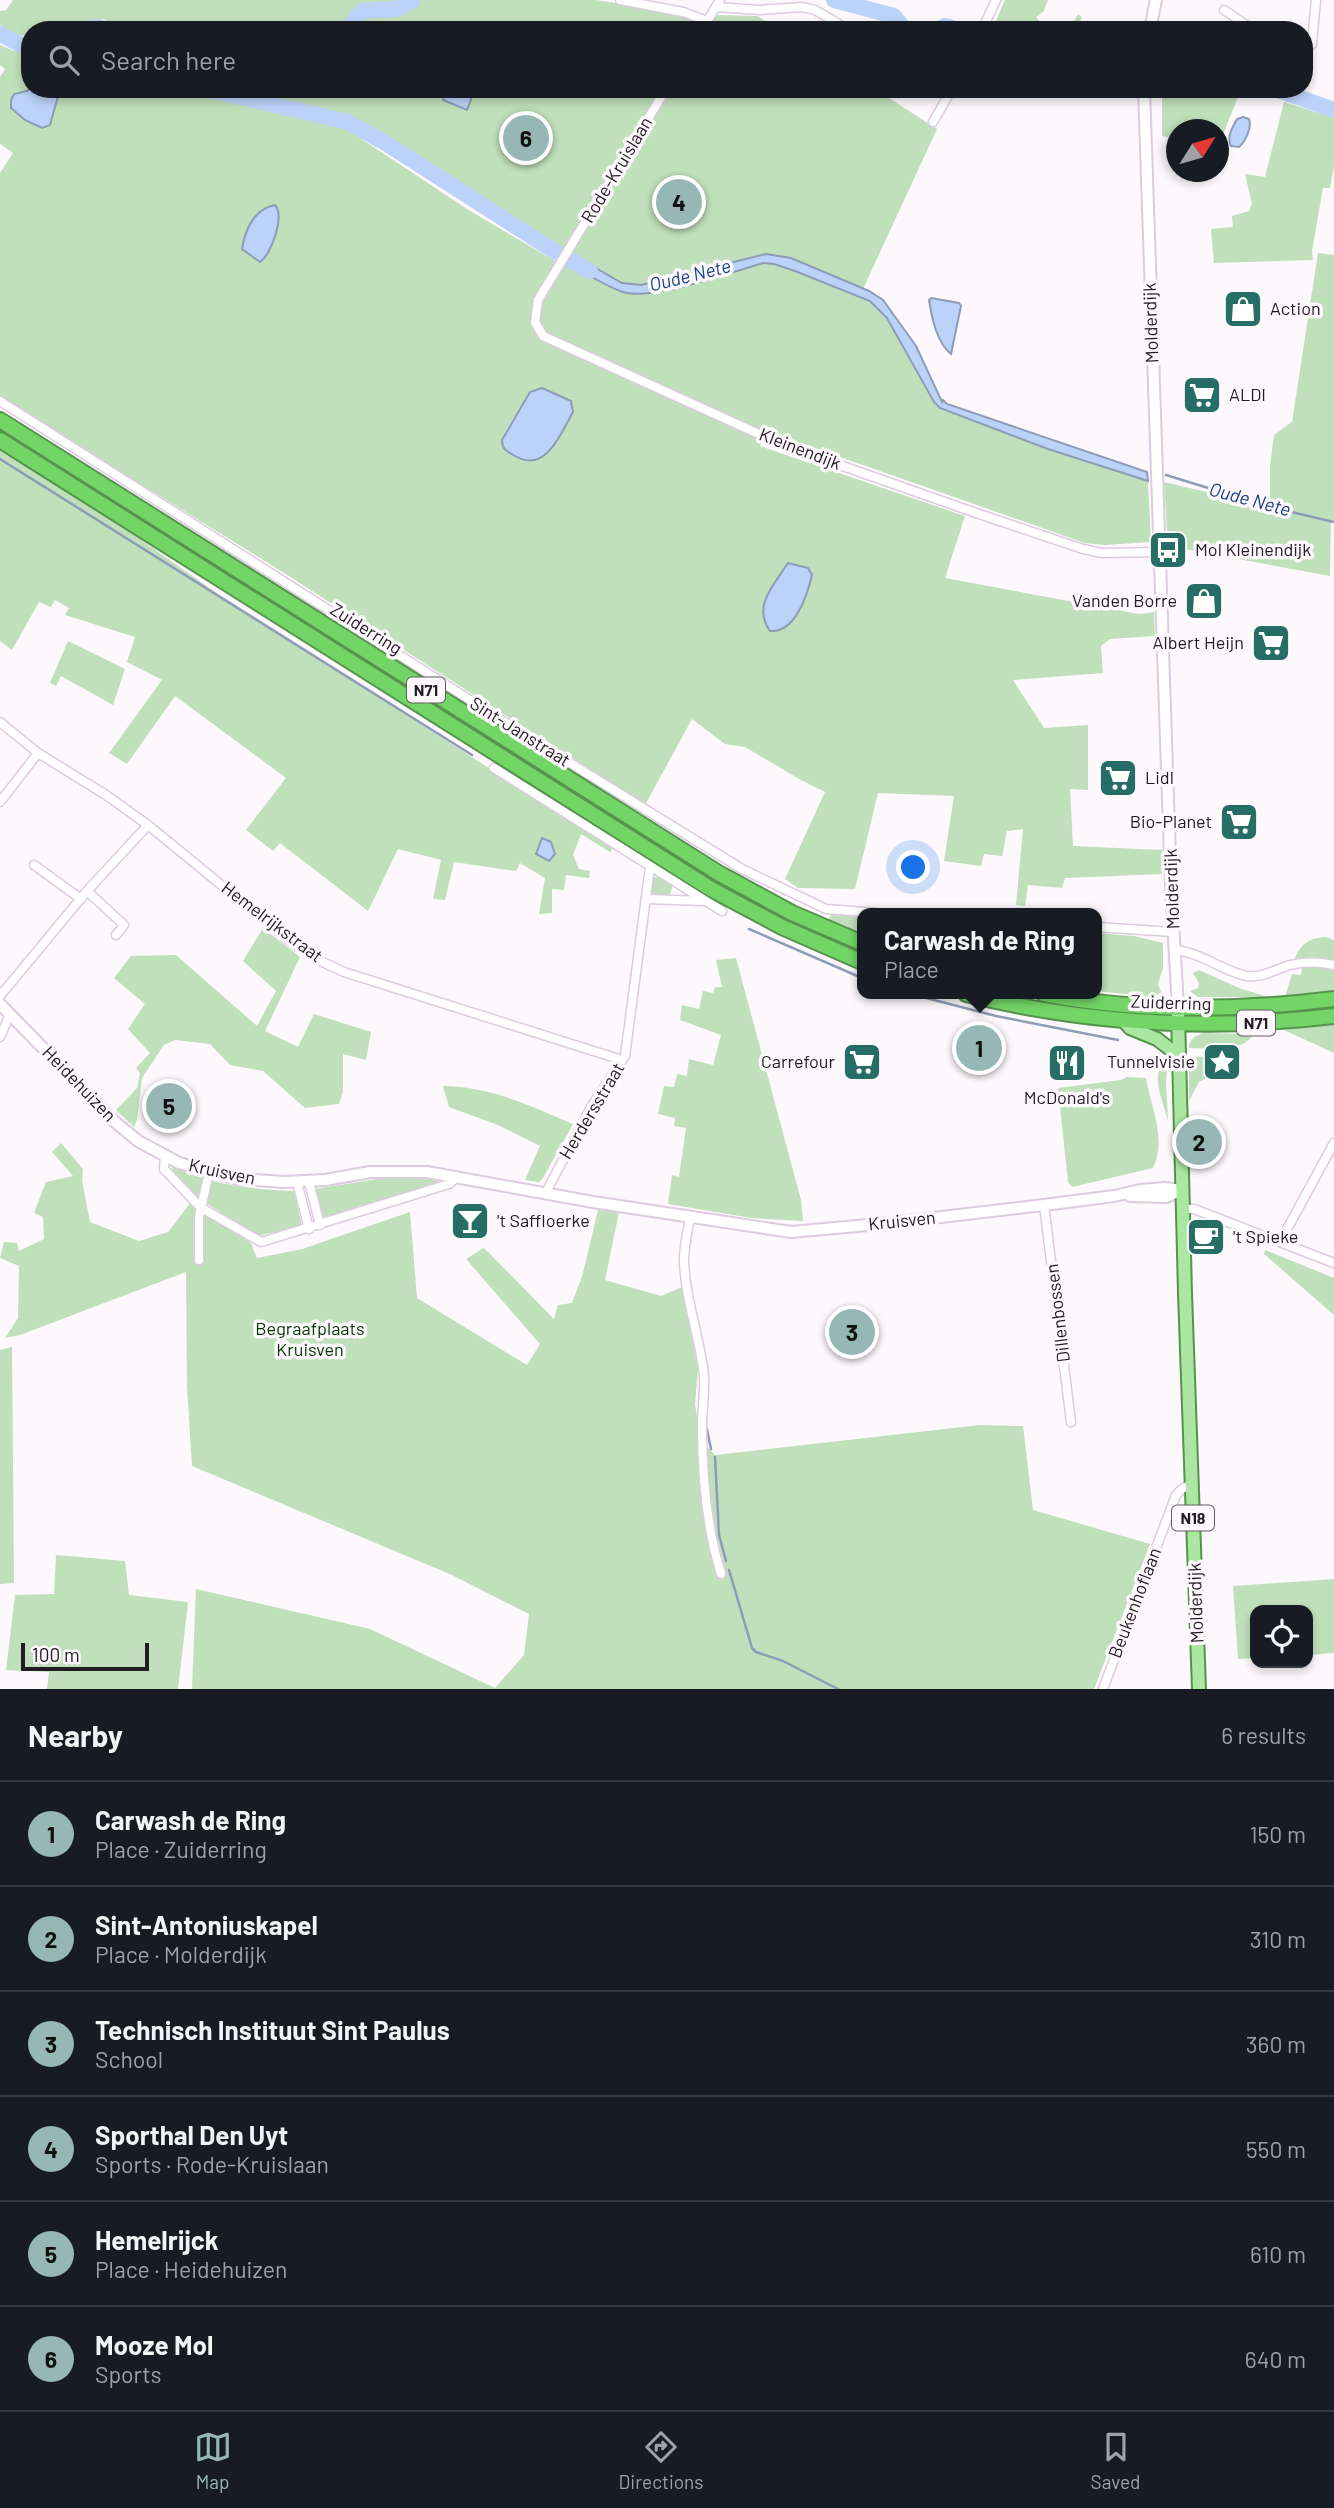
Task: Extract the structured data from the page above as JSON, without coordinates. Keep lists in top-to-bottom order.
{
  "streets": {
    "highway": ["Zuiderring", "N71"],
    "main road": ["Molderdijk", "N18"],
    "street": [
      "Rode-Kruislaan",
      "Kleinendijk",
      "Sint-Janstraat",
      "Hemelrijkstraat",
      "Heidehuizen",
      "Herdersstraat",
      "Kruisven",
      "Dillenbossen",
      "Beukenhoflaan"
    ]
  },
  "crossings": [
    ["Rode-Kruislaan", "Kleinendijk"],
    ["Molderdijk", "Kleinendijk"],
    ["Molderdijk", "Zuiderring"],
    ["Molderdijk", "Kruisven"],
    ["Molderdijk", "Beukenhoflaan"],
    ["Hemelrijkstraat", "Herdersstraat"],
    ["Heidehuizen", "Kruisven"],
    ["Herdersstraat", "Kruisven"],
    ["Kruisven", "Dillenbossen"]
  ],
  "water": ["Oude Nete"],
  "parks": ["Begraafplaats Kruisven"],
  "places": {
    "shop": ["Action", "Vanden Borre"],
    "supermarket": [
      "ALDI",
      "Albert Heijn",
      "Lidl",
      "Bio-Planet",
      "Carrefour"
    ],
    "bus stop": ["Mol Kleinendijk"],
    "place": ["Tunnelvisie"],
    "restaurant": ["McDonald's"],
    "bar": ["'t Saffloerke"],
    "cafe": ["'t Spieke"]
  },
  "scale_bar": "100 m",
  "north": "top right",
  "page": {
    "search": "Search here",
    "pins": [
      "6",
      "4",
      "1",
      "5",
      "2",
      "3"
    ],
    "popup": ["Carwash de Ring", "Place"],
    "scale": "100 m",
    "heading": ["Nearby", "6 results"],
    "list": [
      {
        "mark": "1",
        "name": "Carwash de Ring",
        "note": "Place · Zuiderring",
        "value": "150 m"
      },
      {
        "mark": "2",
        "name": "Sint-Antoniuskapel",
        "note": "Place · Molderdijk",
        "value": "310 m"
      },
      {
        "mark": "3",
        "name": "Technisch Instituut Sint Paulus",
        "note": "School",
        "value": "360 m"
      },
      {
        "mark": "4",
        "name": "Sporthal Den Uyt",
        "note": "Sports · Rode-Kruislaan",
        "value": "550 m"
      },
      {
        "mark": "5",
        "name": "Hemelrijck",
        "note": "Place · Heidehuizen",
        "value": "610 m"
      },
      {
        "mark": "6",
        "name": "Mooze Mol",
        "note": "Sports",
        "value": "640 m"
      }
    ],
    "nav": ["Map", "Directions", "Saved"]
  }
}
